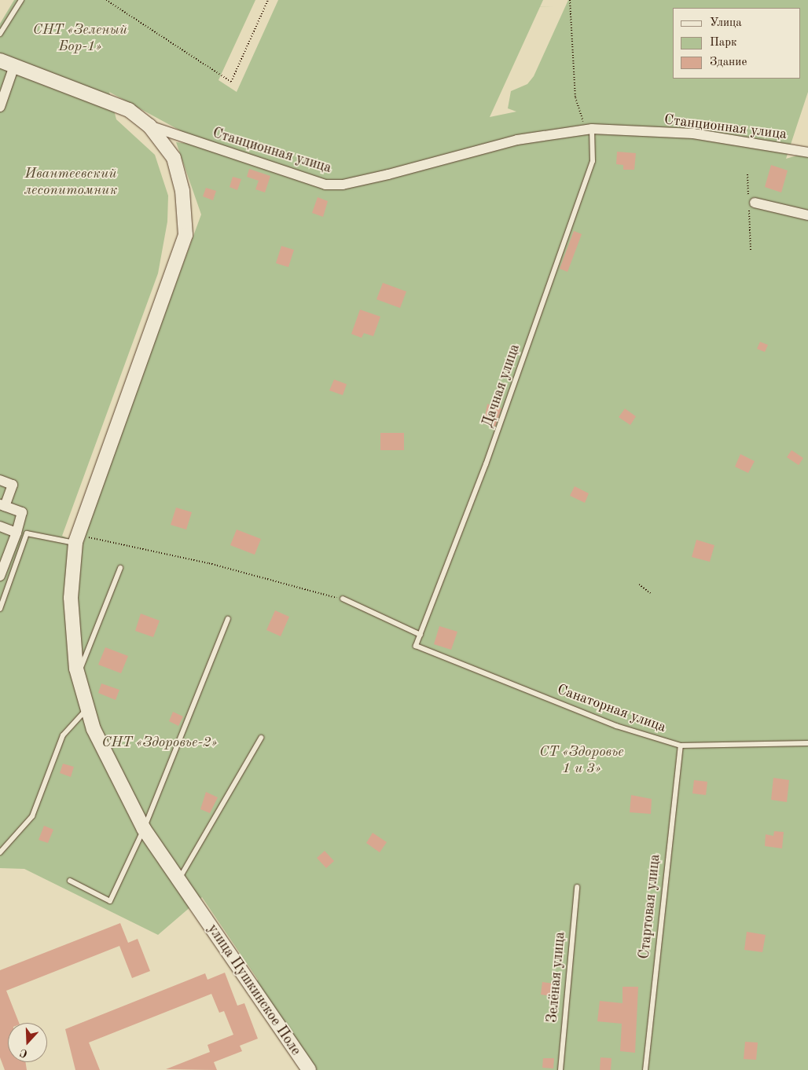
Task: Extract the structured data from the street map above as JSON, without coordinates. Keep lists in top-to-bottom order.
{
  "streets": {
    "main road": ["улица Пушкинское Поле"],
    "street": ["Станционная улица"],
    "lane": [
      "Дачная улица",
      "Санаторная улица",
      "Стартовая улица",
      "Зелёная улица"
    ]
  },
  "crossings": [
    ["Станционная улица", "Дачная улица"],
    ["Станционная улица", "улица Пушкинское Поле"],
    ["Дачная улица", "Санаторная улица"],
    ["Санаторная улица", "Стартовая улица"]
  ],
  "parks": [
    "СНТ «Зеленый Бор-1»",
    "Ивантеевский лесопитомник",
    "СНТ «Здоровье-2»",
    "СТ «Здоровье 1 и 3»"
  ],
  "legend": ["Улица", "Парк", "Здание"],
  "north": "bottom"
}
